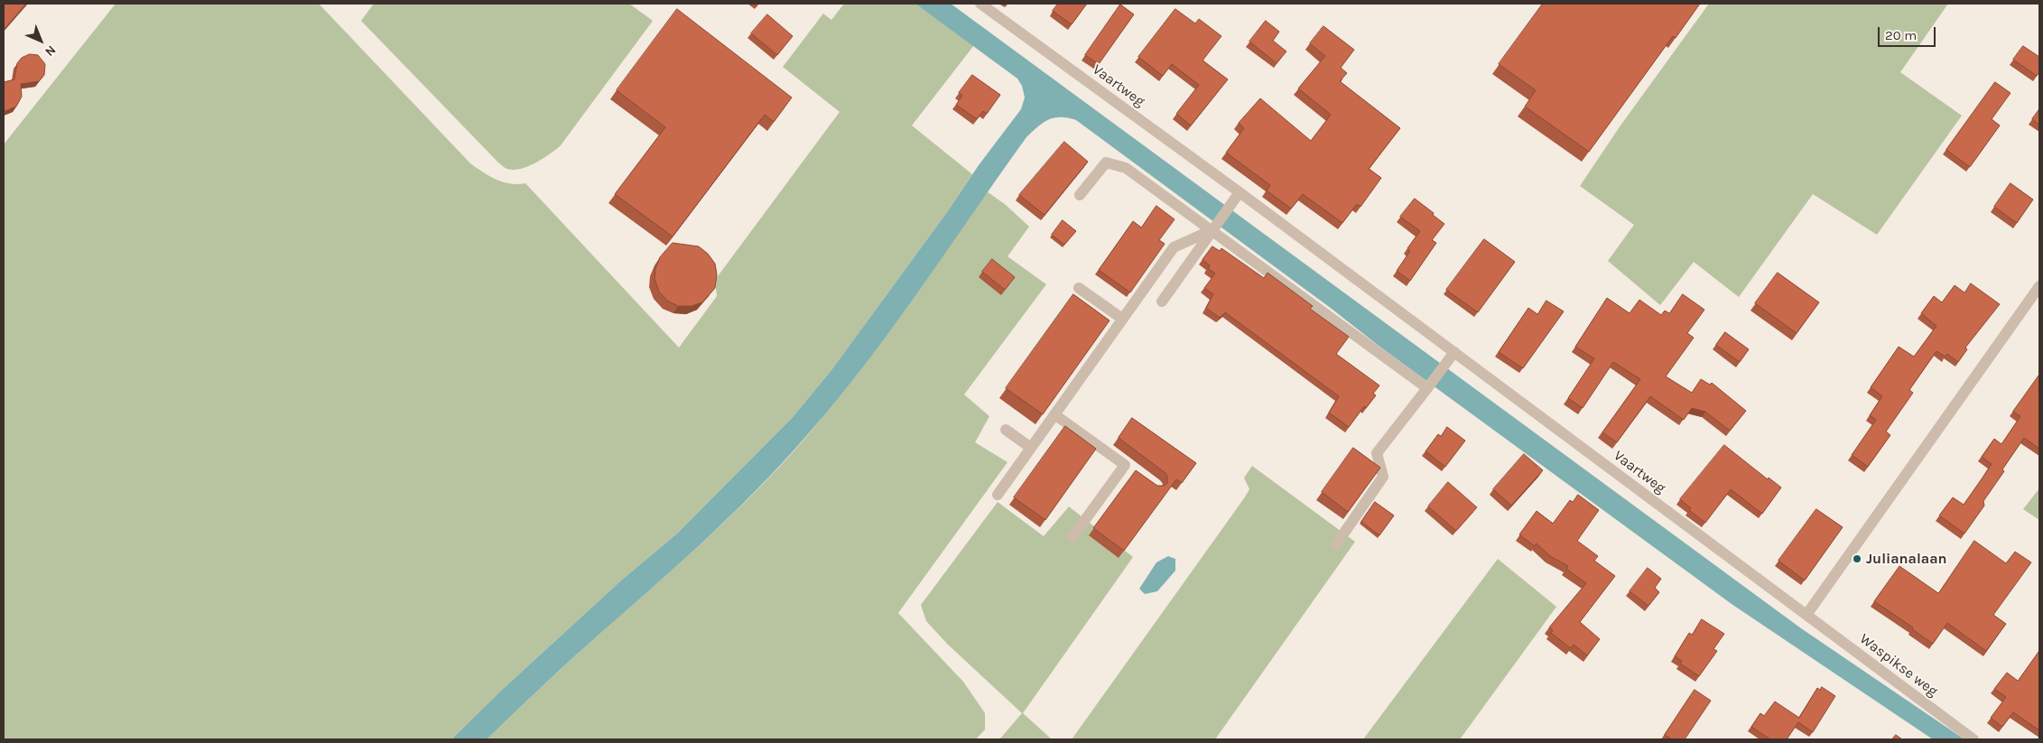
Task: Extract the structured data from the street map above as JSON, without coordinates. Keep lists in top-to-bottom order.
{
  "streets": {
    "street": ["Vaartweg", "Waspikse weg"]
  },
  "crossings": [
    ["Vaartweg", "Waspikse weg"]
  ],
  "places": ["Julianalaan"],
  "scale_bar": "20 m",
  "north": "bottom right"
}
